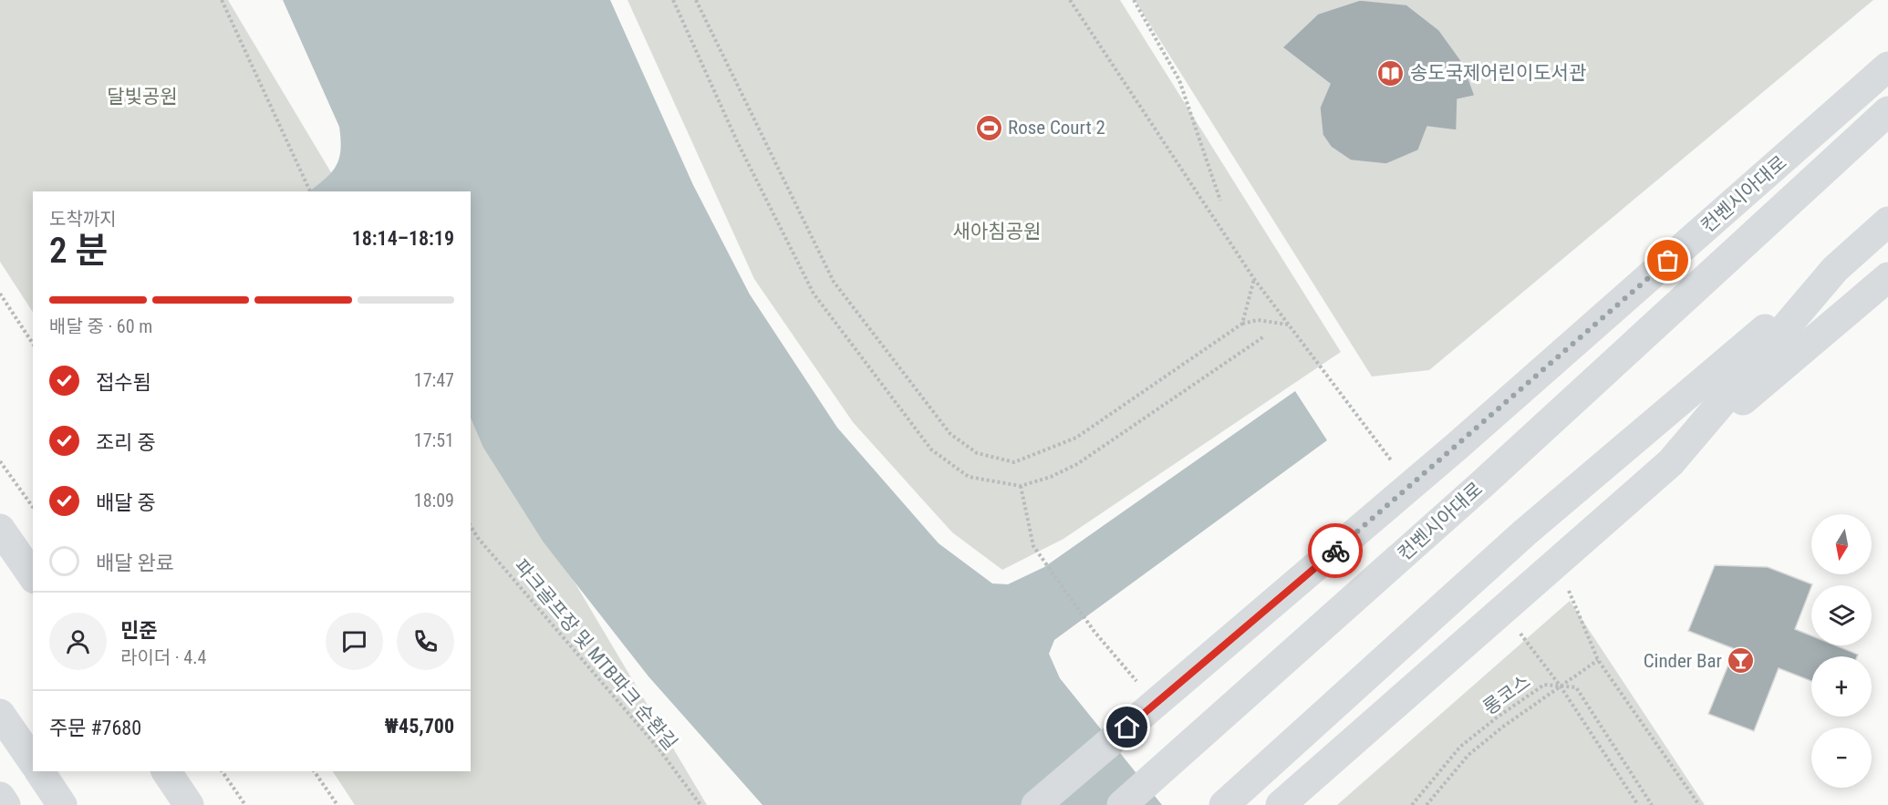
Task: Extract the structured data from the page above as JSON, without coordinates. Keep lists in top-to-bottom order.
{
  "streets": {
    "main road": ["컨벤시아대로"],
    "path": ["파크골프장 및 MTB파크 순환길", "롱코스"]
  },
  "parks": ["달빛공원", "새아침공원"],
  "places": {
    "library": ["송도국제어린이도서관"],
    "sports": ["Rose Court 2"],
    "bar": ["Cinder Bar"]
  },
  "north": "bottom",
  "page": {
    "heading": ["2 분", "도착까지", "18:14–18:19"],
    "panel": [
      "민준",
      "라이더 · 4.4",
      "주문 #7680",
      "₩45,700"
    ],
    "bar": "배달 중 · 60 m",
    "list": [
      ["접수됨", "17:47"],
      ["조리 중", "17:51"],
      ["배달 중", "18:09"],
      "배달 완료"
    ],
    "map_buttons": ["+", "−"]
  }
}
